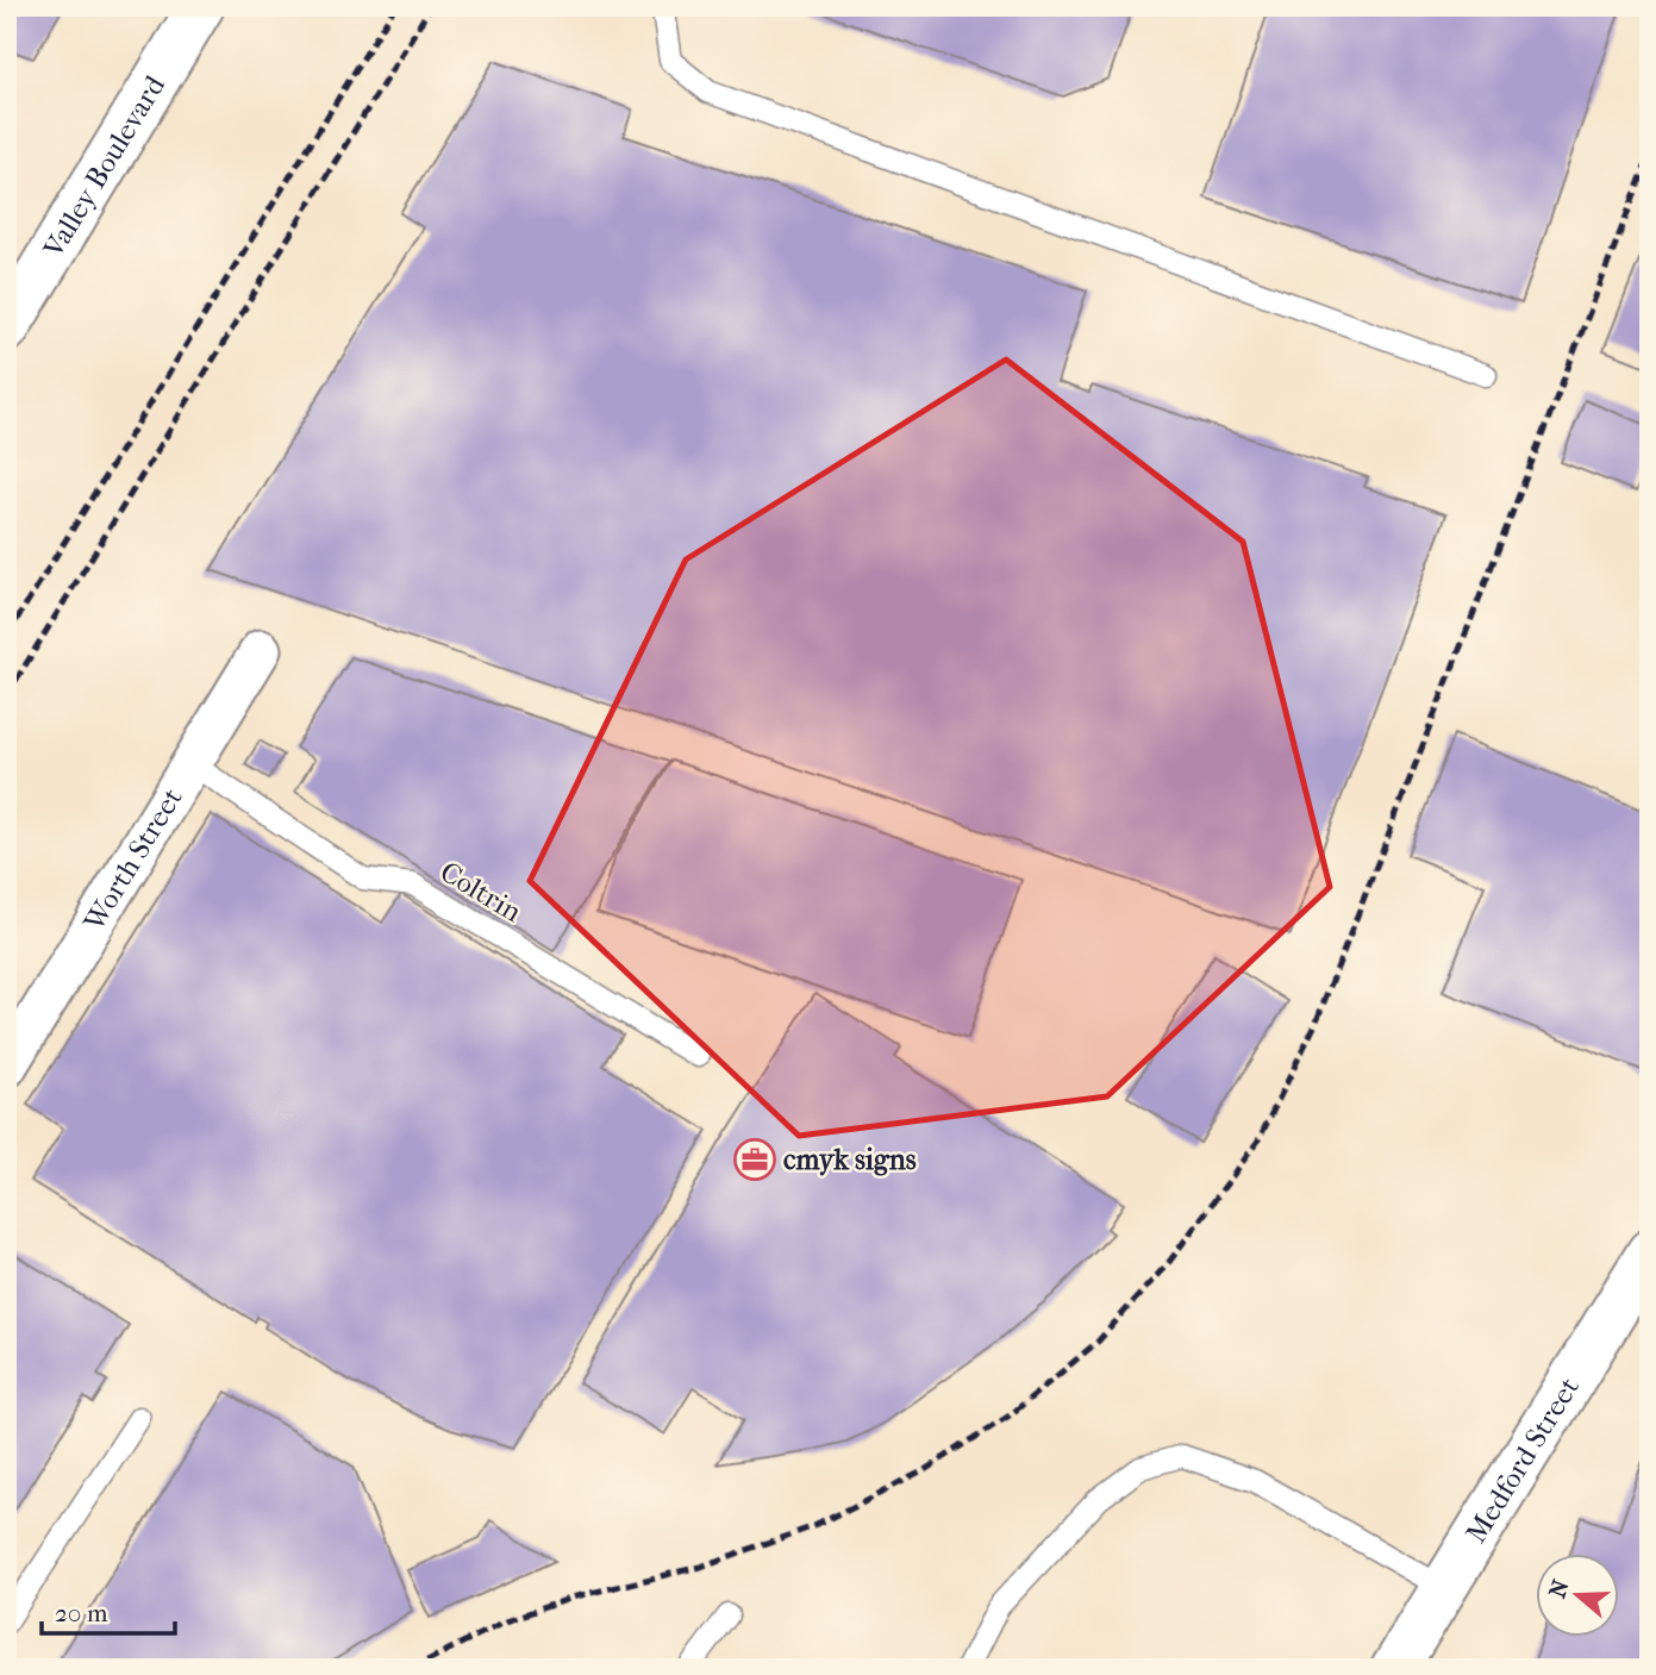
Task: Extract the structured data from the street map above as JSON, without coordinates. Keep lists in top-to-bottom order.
{
  "streets": {
    "main road": ["Valley Boulevard", "Medford Street"],
    "street": ["Worth Street"],
    "lane": ["Coltrin"]
  },
  "crossings": [
    ["Worth Street", "Coltrin"]
  ],
  "places": {
    "office": ["cmyk signs"]
  },
  "scale_bar": "20 m",
  "north": "left"
}
